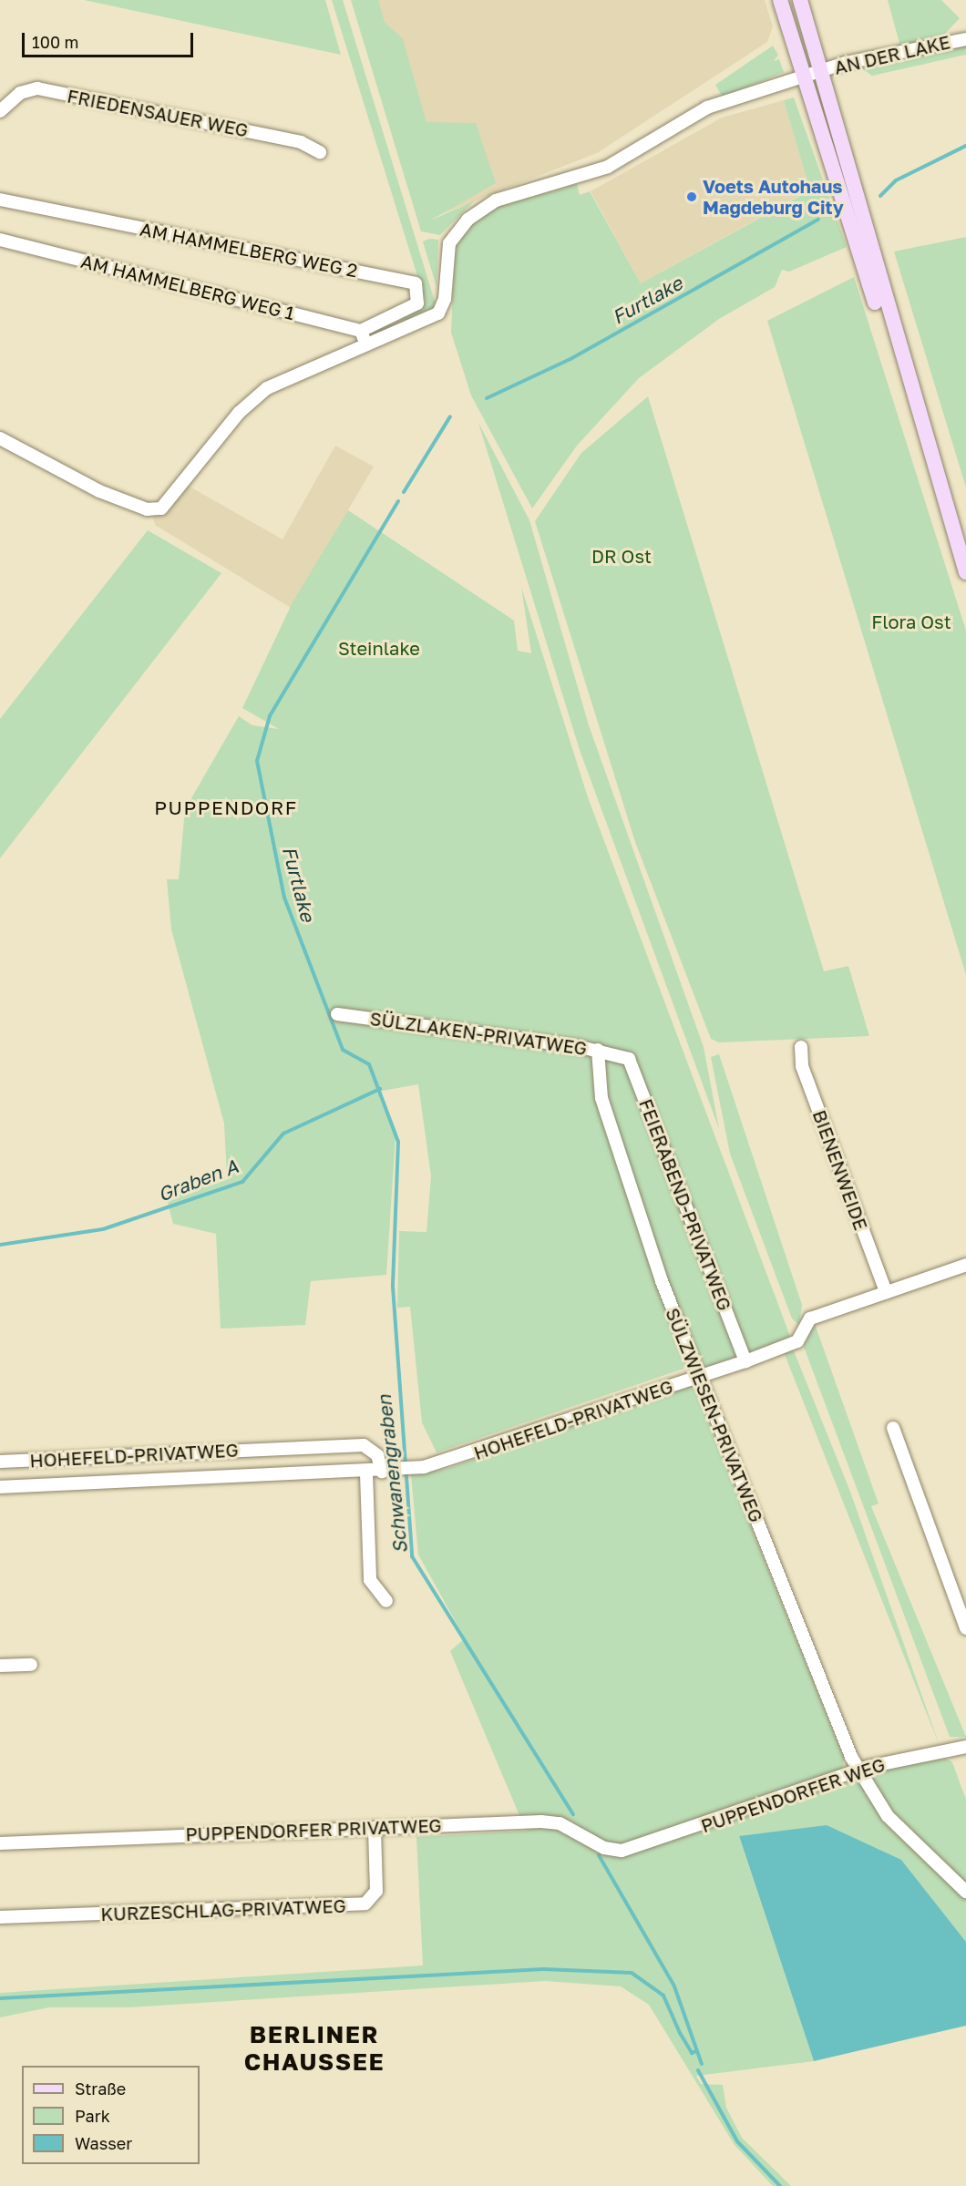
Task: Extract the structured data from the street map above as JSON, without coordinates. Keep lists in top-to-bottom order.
{
  "streets": {
    "street": [
      "AN DER LAKE",
      "FRIEDENSAUER WEG",
      "AM HAMMELBERG WEG 2",
      "AM HAMMELBERG WEG 1",
      "SÜLZLAKEN-PRIVATWEG",
      "BIENENWEIDE",
      "FEIERABEND-PRIVATWEG",
      "SÜLZWIESEN-PRIVATWEG",
      "HOHEFELD-PRIVATWEG",
      "PUPPENDORFER WEG",
      "PUPPENDORFER PRIVATWEG",
      "KURZESCHLAG-PRIVATWEG"
    ]
  },
  "crossings": [
    ["AM HAMMELBERG WEG 2", "AM HAMMELBERG WEG 1"],
    ["SÜLZLAKEN-PRIVATWEG", "FEIERABEND-PRIVATWEG"],
    ["SÜLZLAKEN-PRIVATWEG", "SÜLZWIESEN-PRIVATWEG"],
    ["BIENENWEIDE", "HOHEFELD-PRIVATWEG"],
    ["FEIERABEND-PRIVATWEG", "HOHEFELD-PRIVATWEG"],
    ["SÜLZWIESEN-PRIVATWEG", "HOHEFELD-PRIVATWEG"],
    ["SÜLZWIESEN-PRIVATWEG", "PUPPENDORFER WEG"],
    ["PUPPENDORFER WEG", "PUPPENDORFER PRIVATWEG"],
    ["PUPPENDORFER PRIVATWEG", "KURZESCHLAG-PRIVATWEG"]
  ],
  "districts": ["PUPPENDORF", "BERLINER CHAUSSEE"],
  "water": ["Furtlake", "Graben A", "Schwanengraben"],
  "parks": ["DR Ost", "Flora Ost", "Steinlake"],
  "places": ["Voets Autohaus Magdeburg City"],
  "legend": ["Straße", "Park", "Wasser"],
  "scale_bar": "100 m"
}
